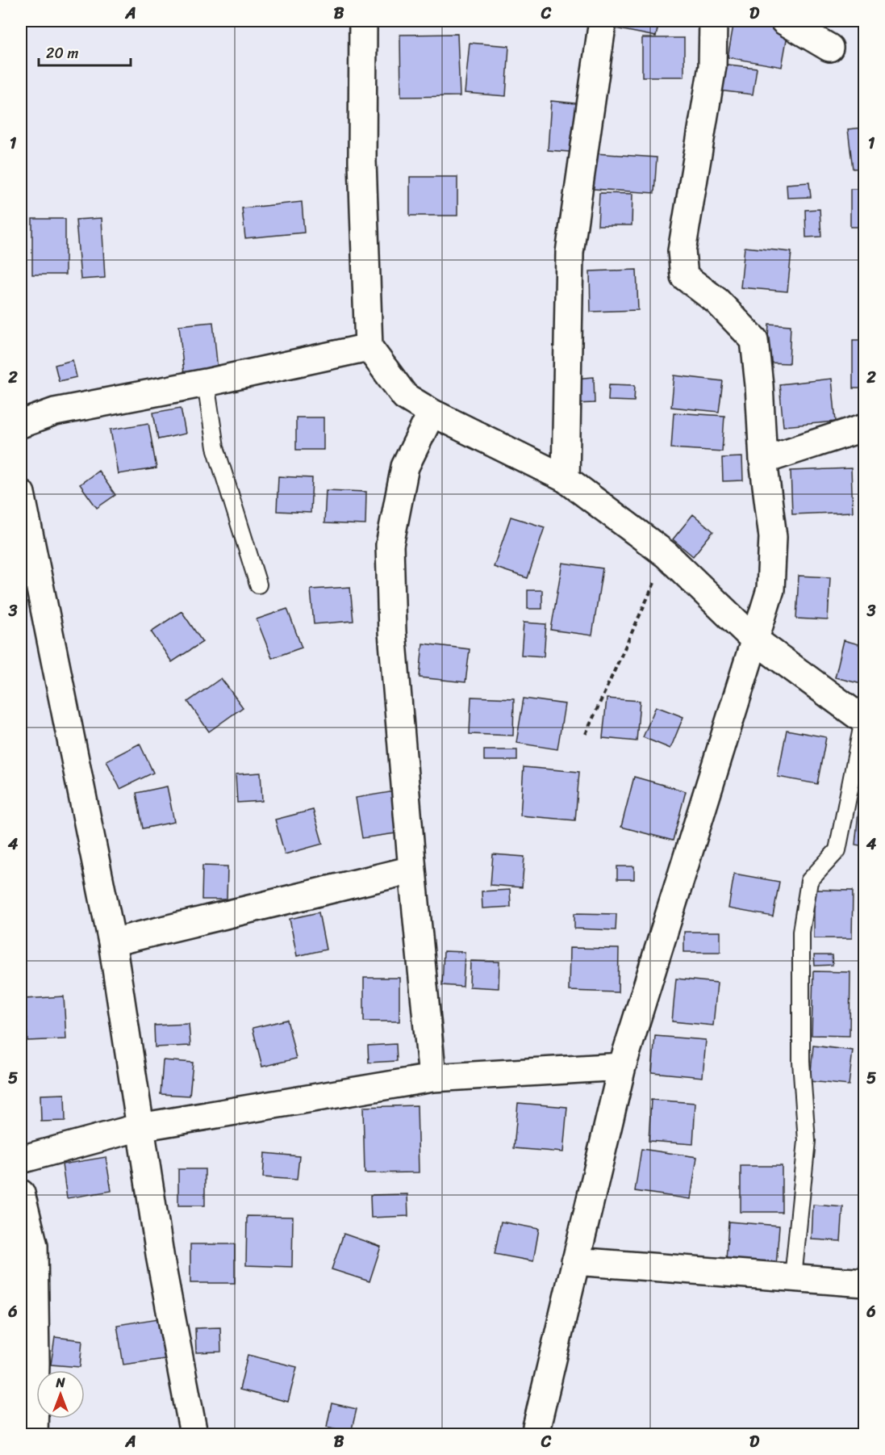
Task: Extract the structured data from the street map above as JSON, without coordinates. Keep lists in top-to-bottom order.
{
  "scale_bar": "20 m",
  "north": "top",
  "grid": {
    "columns": [
      "A",
      "B",
      "C",
      "D"
    ],
    "rows": [
      "1",
      "2",
      "3",
      "4",
      "5",
      "6"
    ]
  }
}
